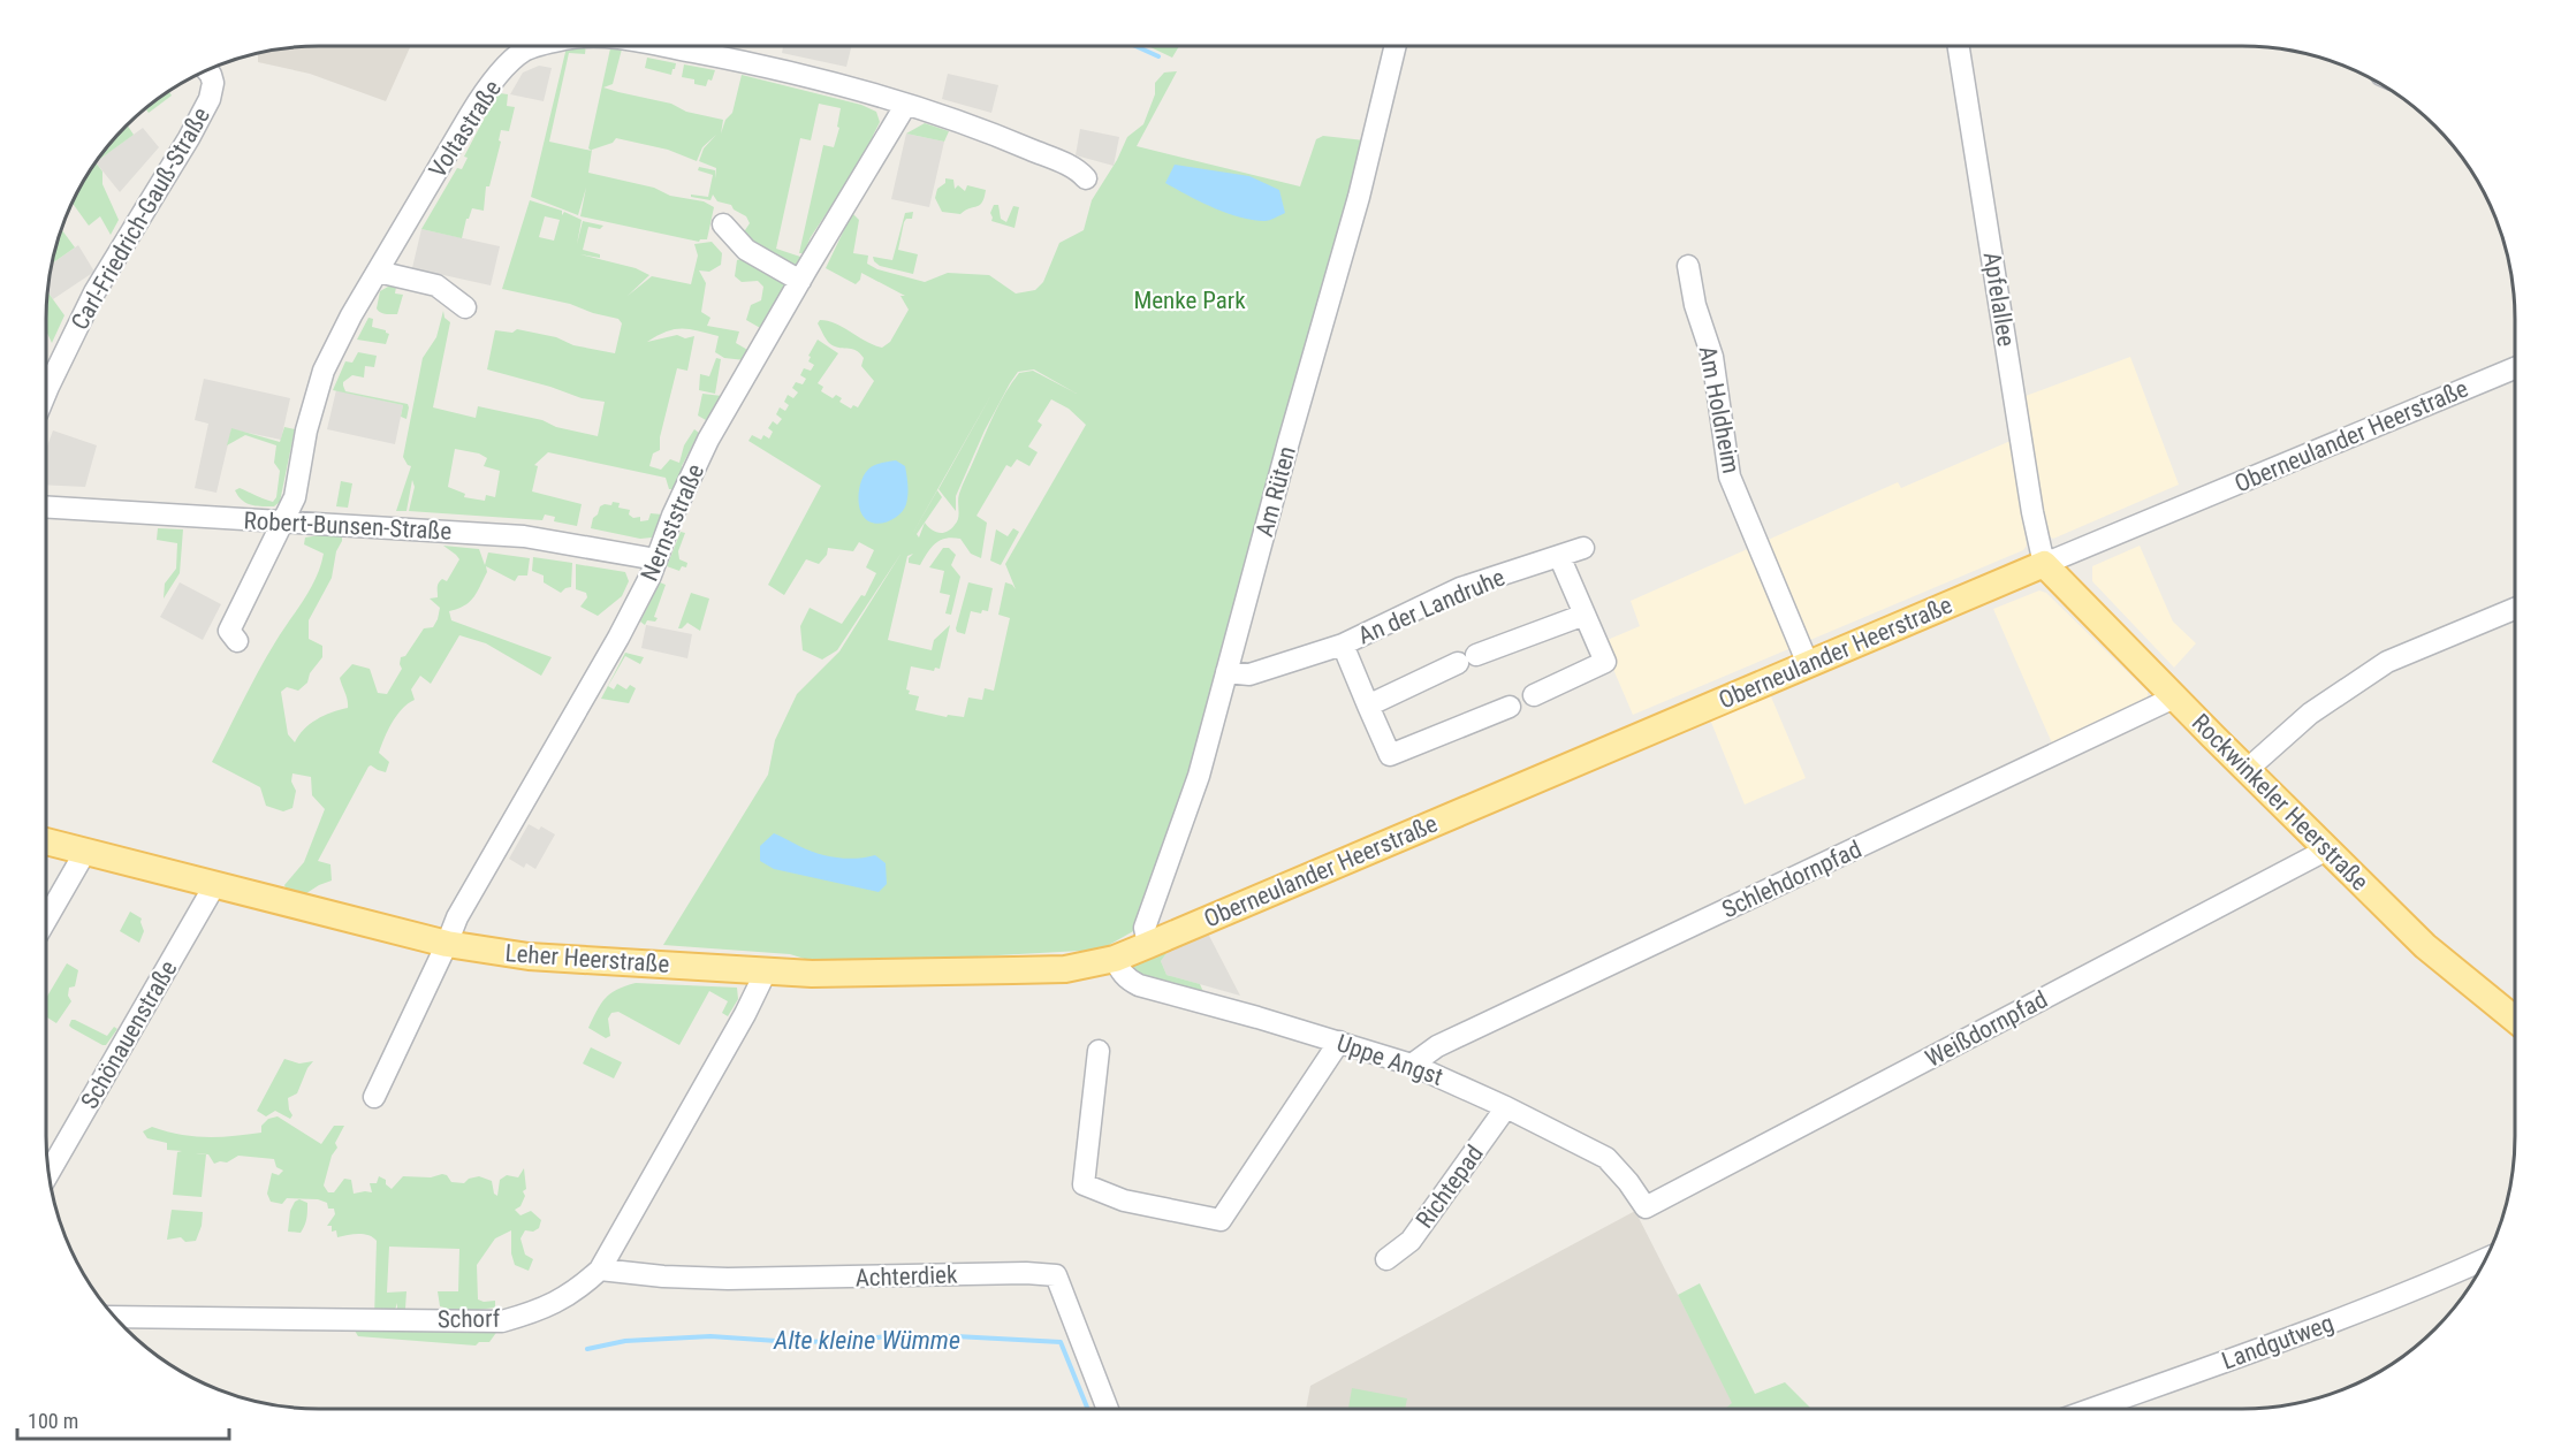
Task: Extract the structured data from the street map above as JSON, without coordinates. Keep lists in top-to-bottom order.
{
  "streets": {
    "main road": ["Oberneulander Heerstraße", "Rockwinkeler Heerstraße", "Leher Heerstraße"],
    "street": [
      "Voltastraße",
      "Carl-Friedrich-Gauß-Straße",
      "Apfelallee",
      "Am Holdheim",
      "Am Rüten",
      "Nernststraße",
      "Robert-Bunsen-Straße",
      "An der Landruhe",
      "Schlehdornpfad",
      "Weißdornpfad",
      "Schönauenstraße",
      "Uppe Angst",
      "Richtepad",
      "Achterdiek",
      "Schorf",
      "Landgutweg"
    ]
  },
  "crossings": [
    ["Voltastraße", "Nernststraße"],
    ["Voltastraße", "Robert-Bunsen-Straße"],
    ["Apfelallee", "Oberneulander Heerstraße"],
    ["Apfelallee", "Rockwinkeler Heerstraße"],
    ["Am Holdheim", "Oberneulander Heerstraße"],
    ["Oberneulander Heerstraße", "Am Rüten"],
    ["Oberneulander Heerstraße", "Rockwinkeler Heerstraße"],
    ["Oberneulander Heerstraße", "Leher Heerstraße"],
    ["Am Rüten", "An der Landruhe"],
    ["Am Rüten", "Leher Heerstraße"],
    ["Nernststraße", "Robert-Bunsen-Straße"],
    ["Nernststraße", "Leher Heerstraße"],
    ["Rockwinkeler Heerstraße", "Schlehdornpfad"],
    ["Rockwinkeler Heerstraße", "Weißdornpfad"],
    ["Schlehdornpfad", "Uppe Angst"],
    ["Leher Heerstraße", "Schönauenstraße"],
    ["Leher Heerstraße", "Uppe Angst"],
    ["Leher Heerstraße", "Schorf"],
    ["Weißdornpfad", "Uppe Angst"],
    ["Uppe Angst", "Richtepad"],
    ["Achterdiek", "Schorf"]
  ],
  "water": ["Alte kleine Wümme"],
  "parks": ["Menke Park"],
  "scale_bar": "100 m"
}
